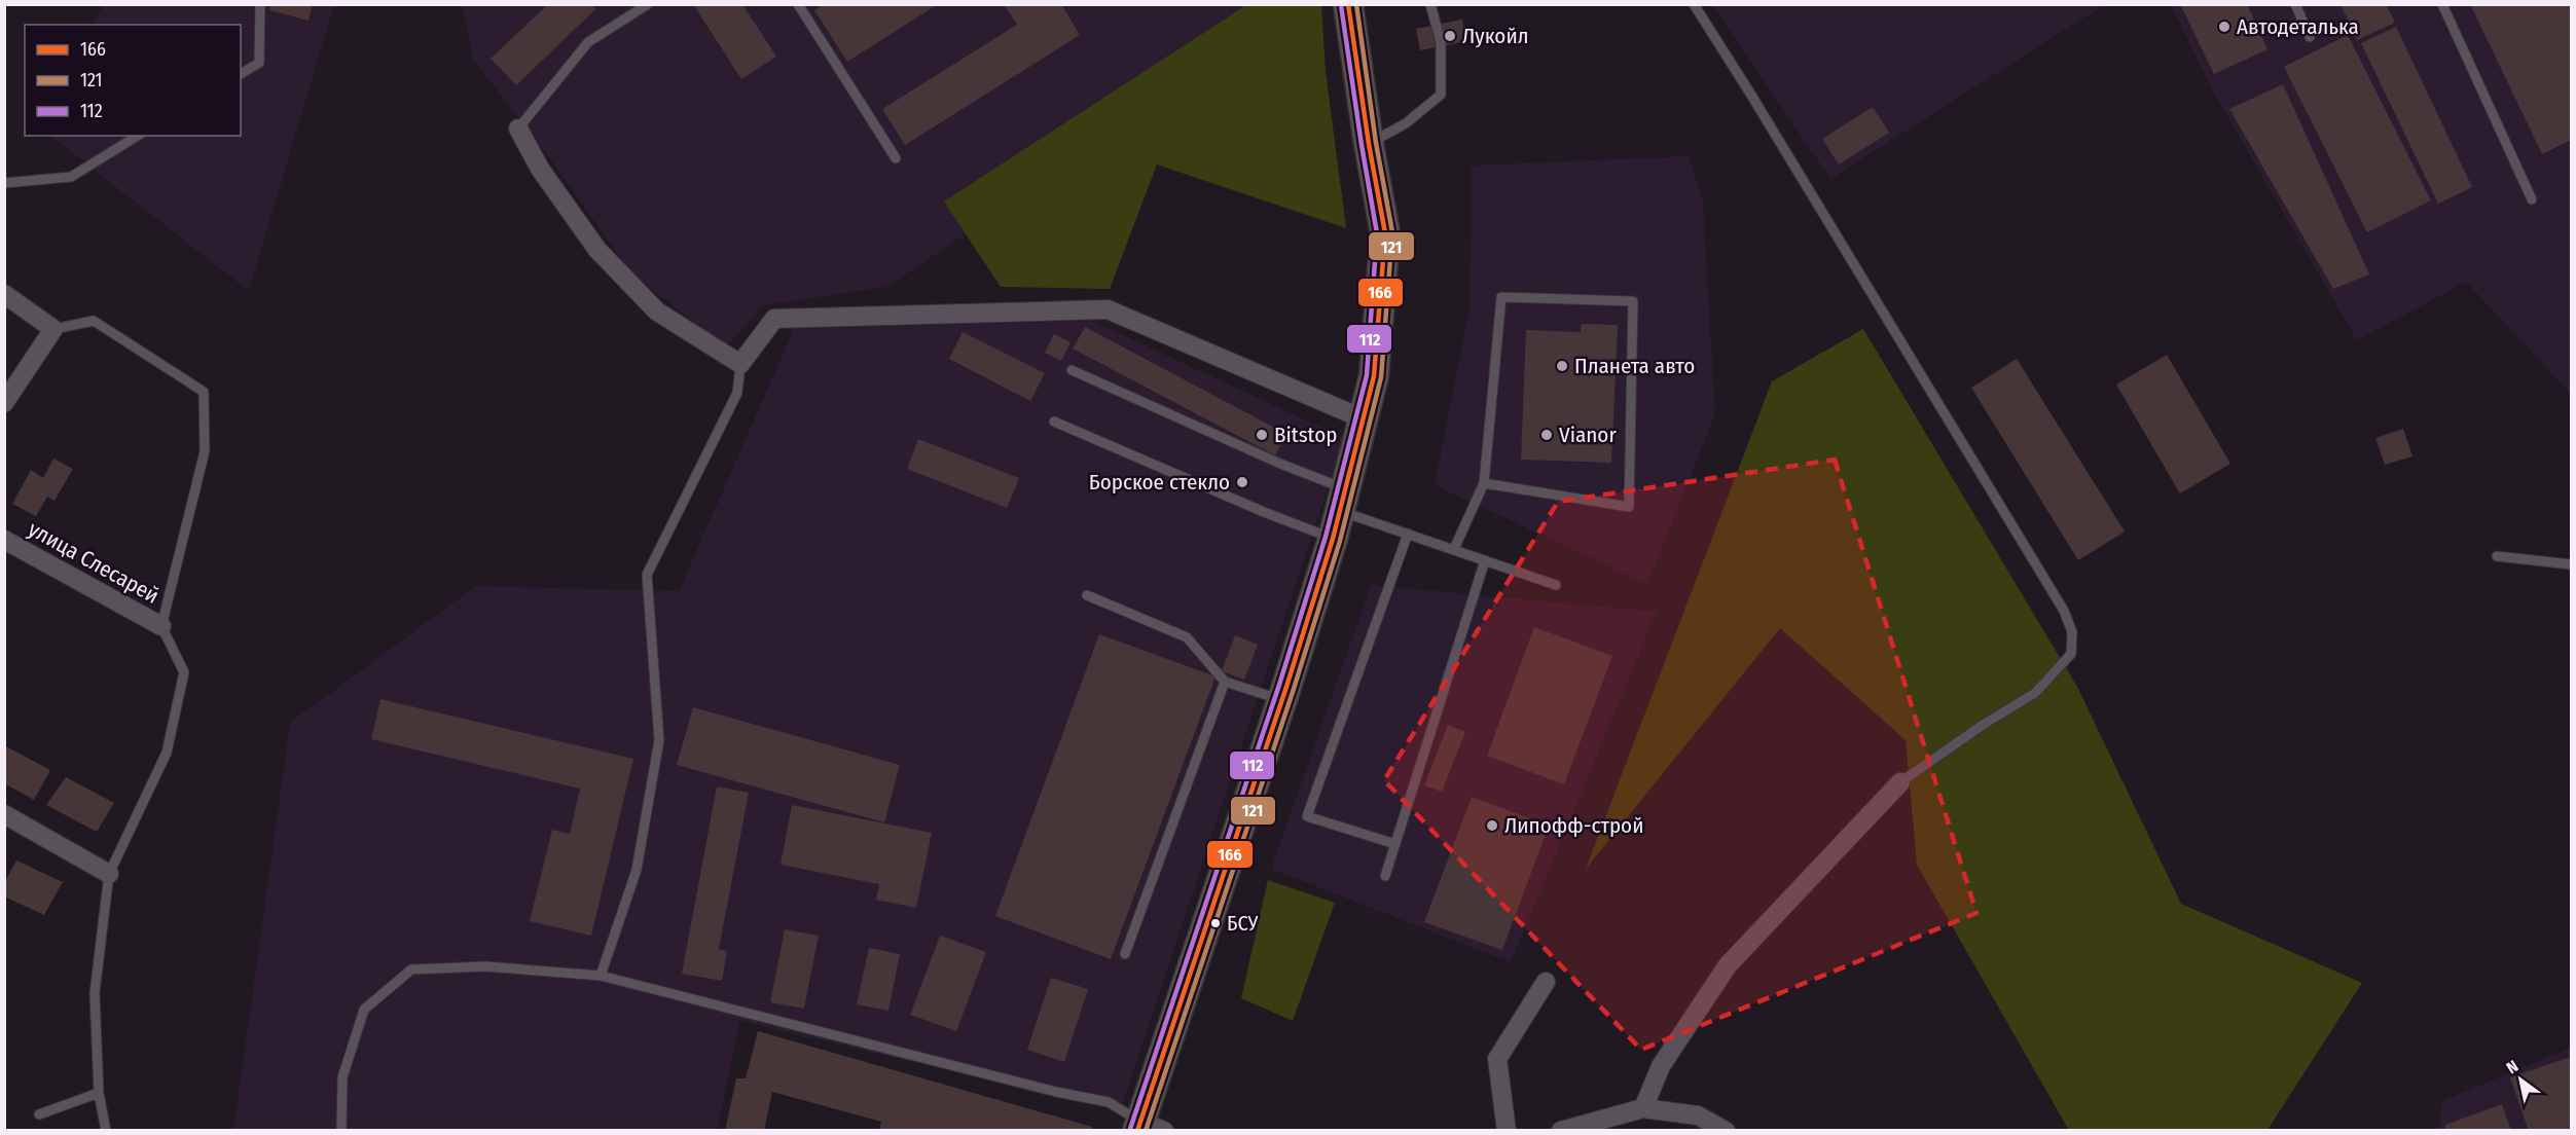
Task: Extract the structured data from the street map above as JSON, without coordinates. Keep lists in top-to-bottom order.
{
  "streets": {
    "street": ["улица Слесарей"]
  },
  "places": [
    "Автодеталька",
    "Лукойл",
    "Планета авто",
    "Bitstop",
    "Vianor",
    "Борское стекло",
    "Липофф-строй",
    "БСУ"
  ],
  "lines": ["transit line 166", "transit line 121", "transit line 112"],
  "legend": ["166", "121", "112"],
  "north": "top left"
}
